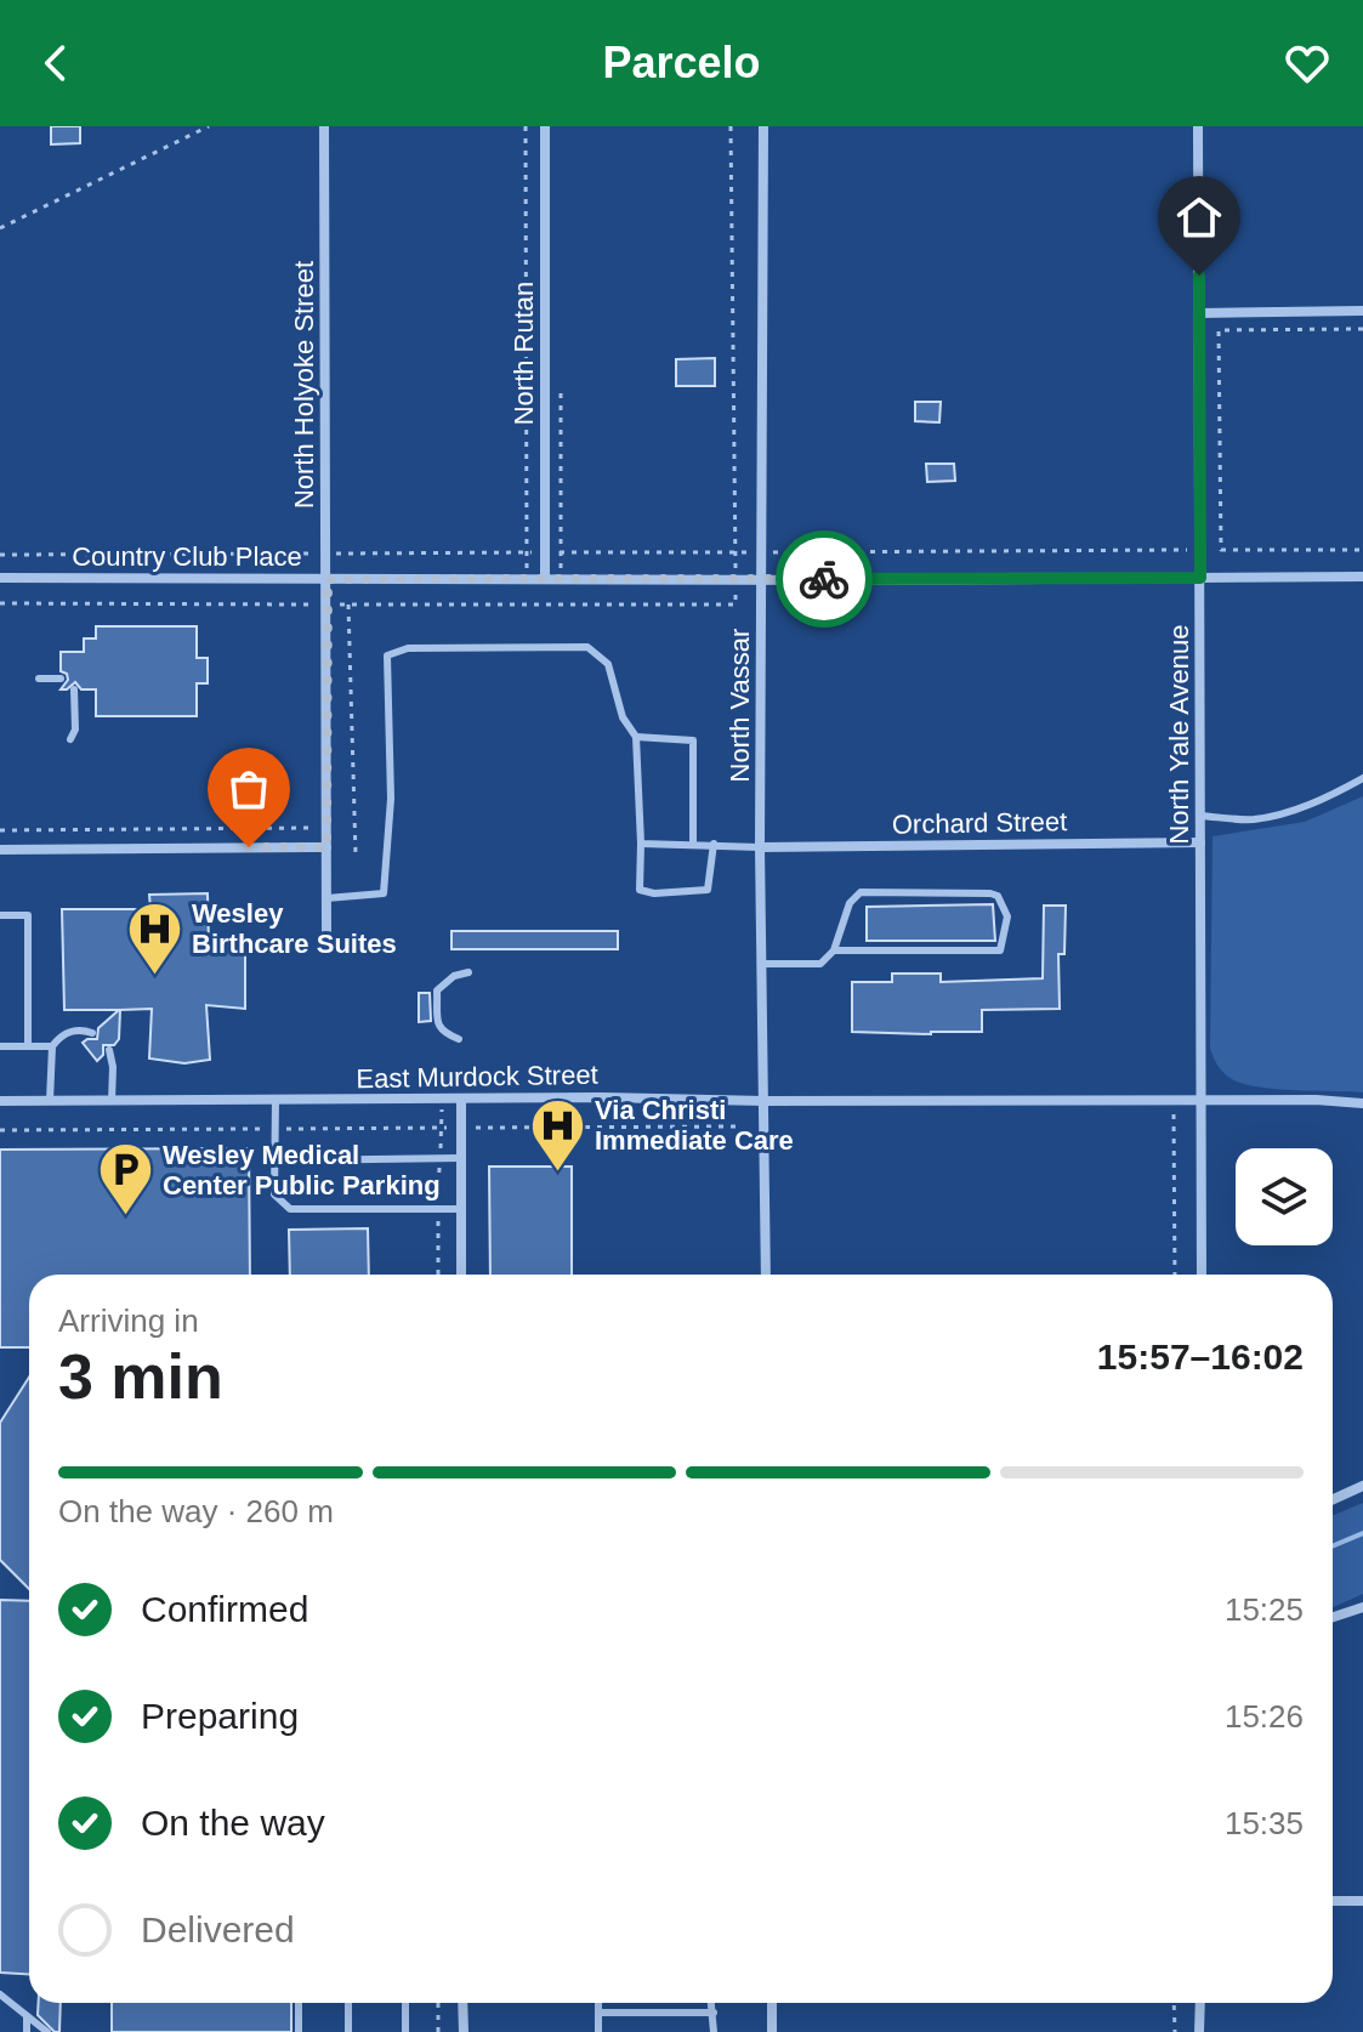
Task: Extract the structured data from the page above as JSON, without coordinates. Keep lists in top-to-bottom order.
{
  "streets": {
    "street": [
      "North Rutan",
      "North Holyoke Street",
      "Country Club Place",
      "North Vassar",
      "North Yale Avenue",
      "Orchard Street",
      "East Murdock Street"
    ]
  },
  "crossings": [
    ["North Rutan", "Country Club Place"],
    ["North Holyoke Street", "Country Club Place"],
    ["Country Club Place", "North Vassar"],
    ["Country Club Place", "North Yale Avenue"],
    ["North Vassar", "Orchard Street"],
    ["North Vassar", "East Murdock Street"],
    ["North Yale Avenue", "Orchard Street"],
    ["North Yale Avenue", "East Murdock Street"]
  ],
  "places": {
    "hospital": ["Wesley Birthcare Suites", "Via Christi Immediate Care"],
    "parking": ["Wesley Medical Center Public Parking"]
  },
  "page": {
    "header": "Parcelo",
    "heading": ["3 min", "Arriving in", "15:57–16:02"],
    "bar": "On the way · 260 m",
    "list": [
      ["Confirmed", "15:25"],
      ["Preparing", "15:26"],
      ["On the way", "15:35"],
      "Delivered"
    ]
  }
}
